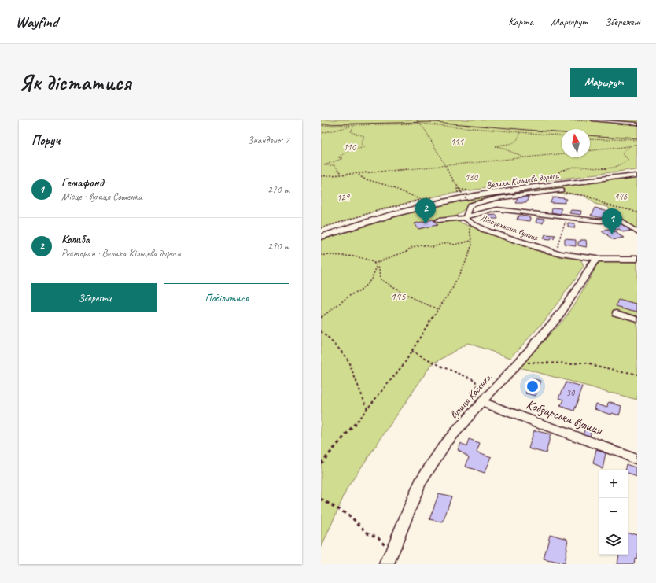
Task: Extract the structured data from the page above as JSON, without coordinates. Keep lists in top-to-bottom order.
{
  "streets": {
    "main road": ["Велика Кільцева дорога"],
    "street": ["Лісозахисна вулиця", "вулиця Косенка", "Кобзарська вулиця"]
  },
  "crossings": [
    ["Лісозахисна вулиця", "вулиця Косенка"],
    ["вулиця Косенка", "Кобзарська вулиця"]
  ],
  "parks": [
    "111",
    "110",
    "130",
    "146",
    "129",
    "145"
  ],
  "house_numbers": ["30"],
  "north": "top",
  "page": {
    "header": "Wayfind",
    "nav": ["Карта", "Маршрут", "Збережені"],
    "buttons": [
      "Маршрут",
      ["Зберегти", "Поділитися"]
    ],
    "title": "Як дістатися",
    "heading": ["Поруч", "Знайдено: 2"],
    "list": [
      {
        "mark": "1",
        "name": "Гемафонд",
        "note": "Місце · вулиця Сошенка",
        "value": "270 m"
      },
      {
        "mark": "2",
        "name": "Колиба",
        "note": "Ресторан · Велика Кільцева дорога",
        "value": "290 m"
      }
    ],
    "pins": ["2", "1"],
    "map_buttons": ["+", "−"]
  }
}
